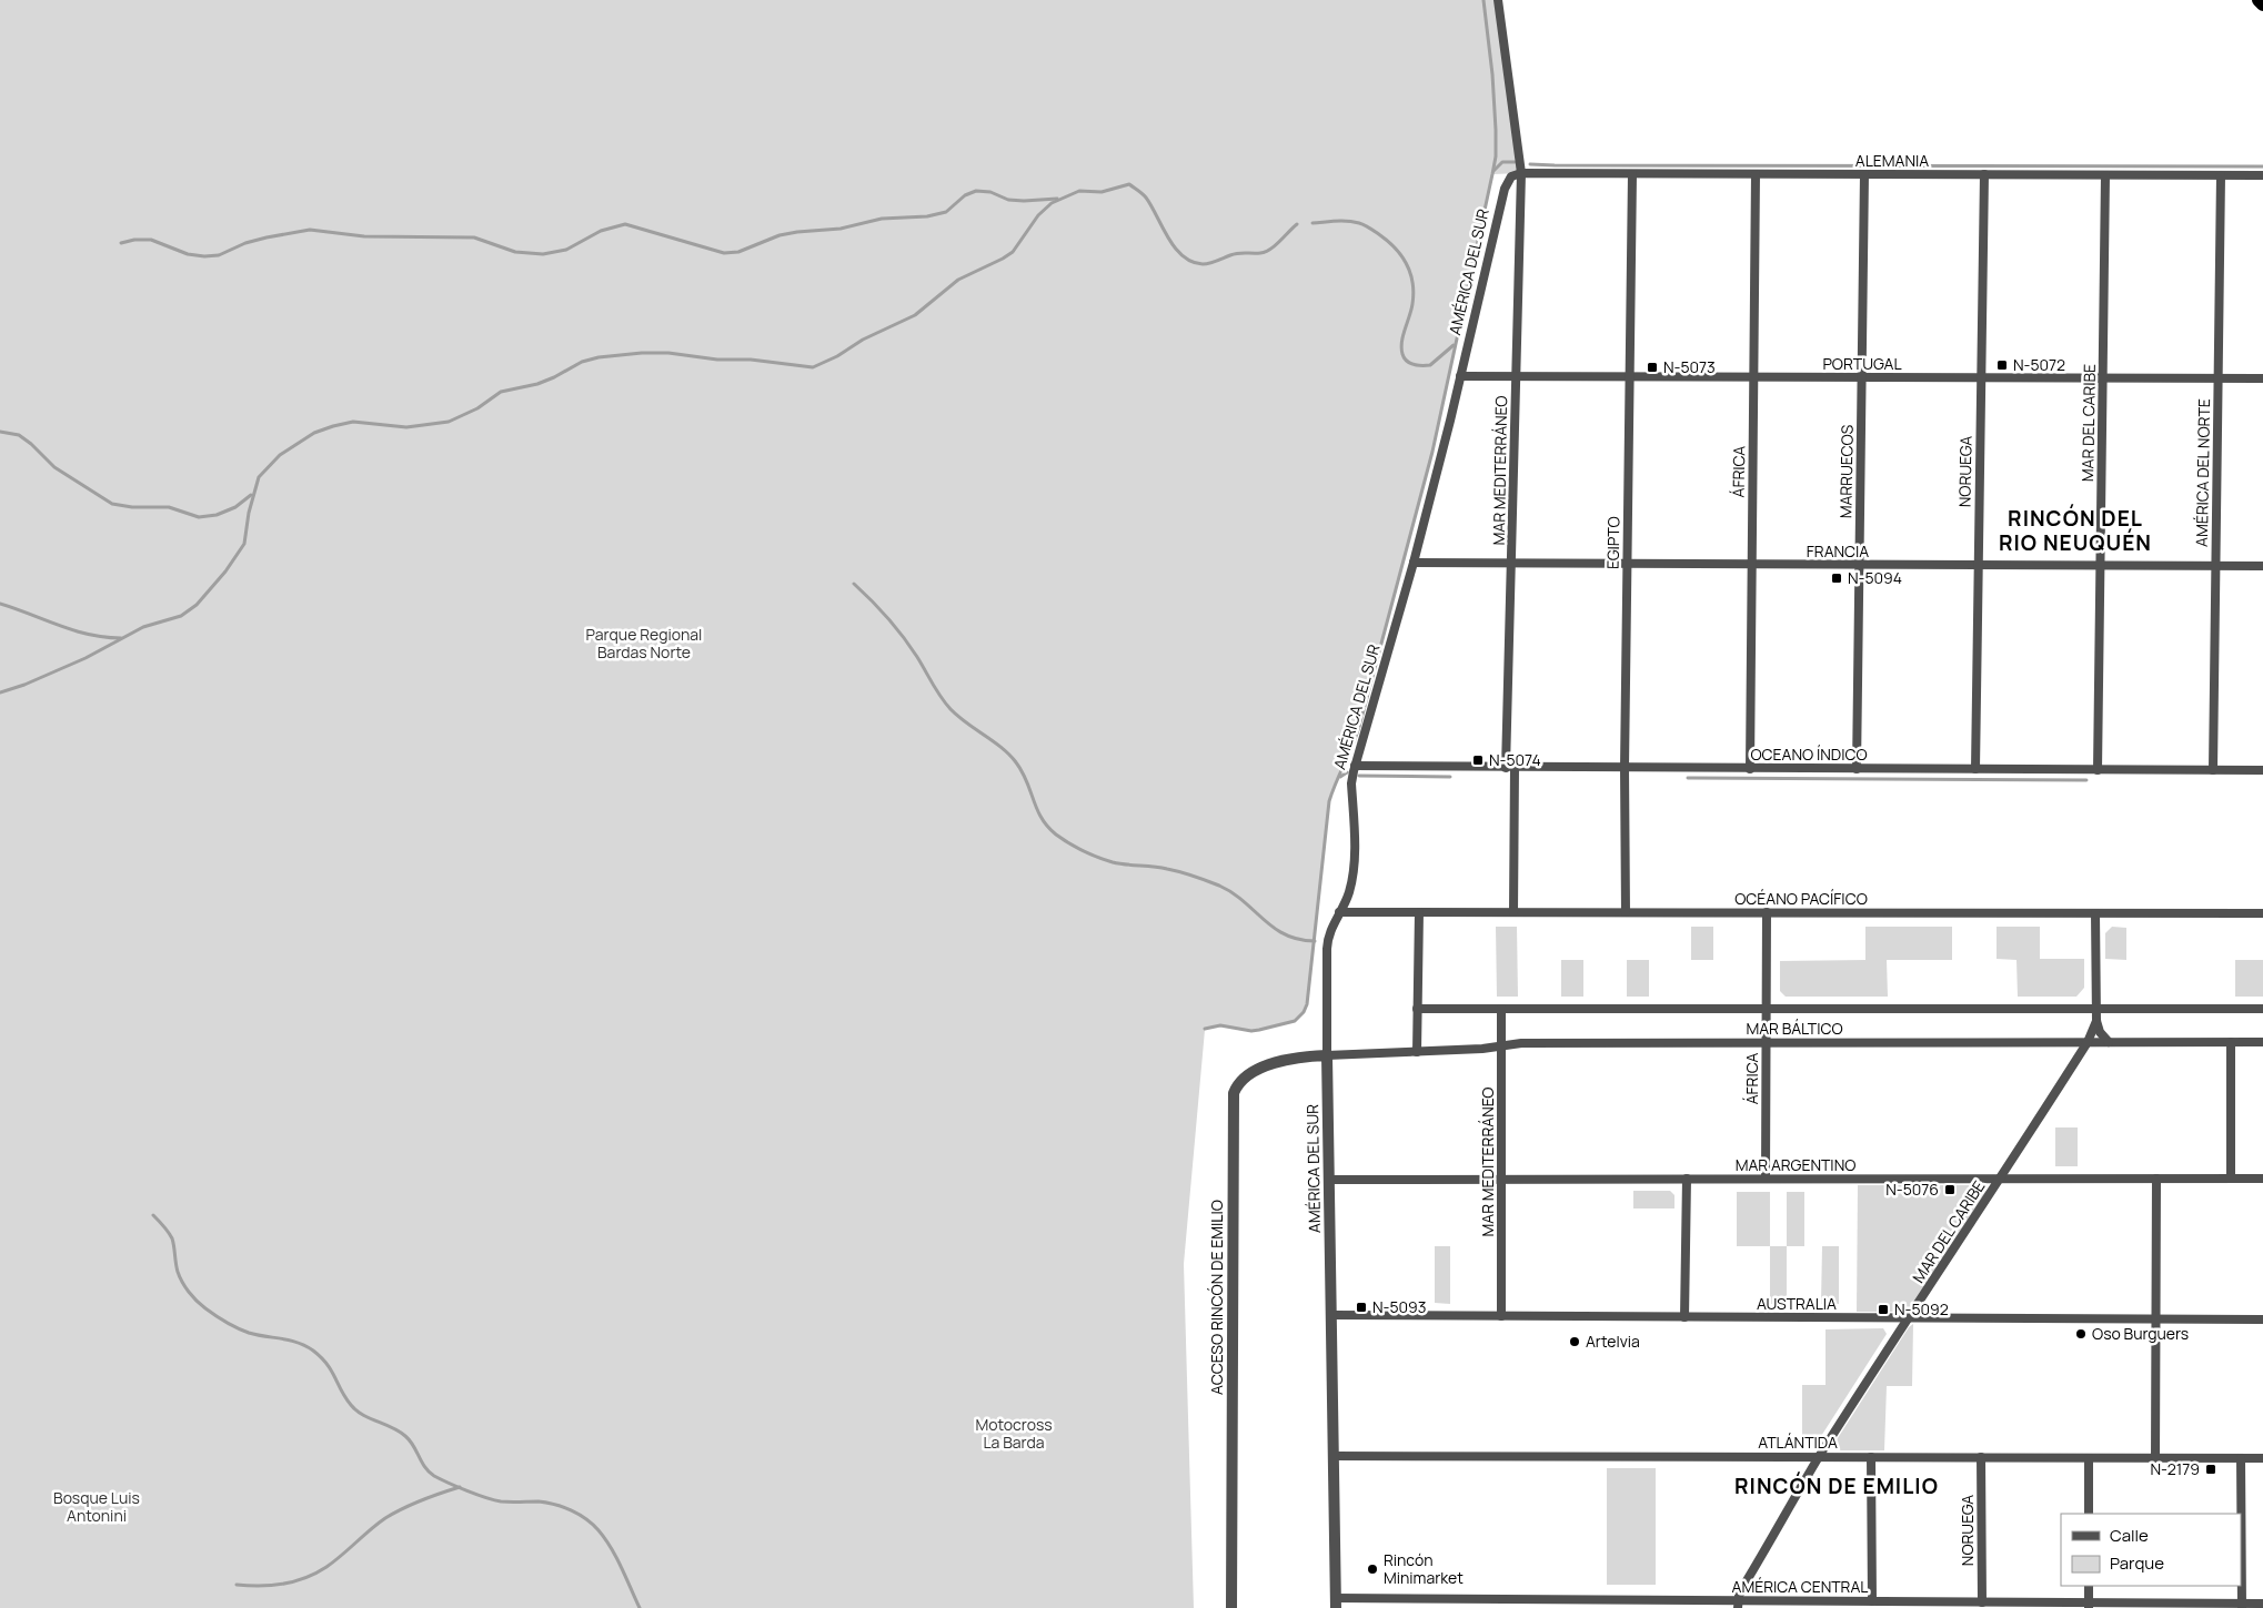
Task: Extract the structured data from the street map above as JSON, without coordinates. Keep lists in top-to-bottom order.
{
  "streets": {
    "street": [
      "ALEMANIA",
      "AMÉRICA DEL SUR",
      "PORTUGAL",
      "MAR DEL CARIBE",
      "MAR MEDITERRÁNEO",
      "ÁFRICA",
      "MARRUECOS",
      "NORUEGA",
      "AMÉRICA DEL NORTE",
      "EGIPTO",
      "FRANCIA",
      "OCEANO ÍNDICO",
      "OCÉANO PACÍFICO",
      "MAR BÁLTICO",
      "MAR ARGENTINO",
      "ACCESO RINCÓN DE EMILIO",
      "AUSTRALIA",
      "ATLÁNTIDA",
      "AMÉRICA CENTRAL"
    ]
  },
  "crossings": [
    ["ALEMANIA", "AMÉRICA DEL SUR"],
    ["ALEMANIA", "MAR DEL CARIBE"],
    ["ALEMANIA", "MAR MEDITERRÁNEO"],
    ["ALEMANIA", "ÁFRICA"],
    ["ALEMANIA", "MARRUECOS"],
    ["ALEMANIA", "NORUEGA"],
    ["ALEMANIA", "AMÉRICA DEL NORTE"],
    ["ALEMANIA", "EGIPTO"],
    ["AMÉRICA DEL SUR", "PORTUGAL"],
    ["AMÉRICA DEL SUR", "MAR MEDITERRÁNEO"],
    ["AMÉRICA DEL SUR", "FRANCIA"],
    ["AMÉRICA DEL SUR", "OCEANO ÍNDICO"],
    ["AMÉRICA DEL SUR", "OCÉANO PACÍFICO"],
    ["AMÉRICA DEL SUR", "MAR BÁLTICO"],
    ["AMÉRICA DEL SUR", "MAR ARGENTINO"],
    ["AMÉRICA DEL SUR", "ACCESO RINCÓN DE EMILIO"],
    ["AMÉRICA DEL SUR", "AUSTRALIA"],
    ["AMÉRICA DEL SUR", "ATLÁNTIDA"],
    ["AMÉRICA DEL SUR", "AMÉRICA CENTRAL"],
    ["PORTUGAL", "MAR DEL CARIBE"],
    ["PORTUGAL", "MAR MEDITERRÁNEO"],
    ["PORTUGAL", "ÁFRICA"],
    ["PORTUGAL", "MARRUECOS"],
    ["PORTUGAL", "NORUEGA"],
    ["PORTUGAL", "AMÉRICA DEL NORTE"],
    ["PORTUGAL", "EGIPTO"],
    ["MAR DEL CARIBE", "FRANCIA"],
    ["MAR DEL CARIBE", "OCEANO ÍNDICO"],
    ["MAR DEL CARIBE", "OCÉANO PACÍFICO"],
    ["MAR DEL CARIBE", "MAR BÁLTICO"],
    ["MAR DEL CARIBE", "MAR ARGENTINO"],
    ["MAR DEL CARIBE", "AUSTRALIA"],
    ["MAR DEL CARIBE", "ATLÁNTIDA"],
    ["MAR DEL CARIBE", "AMÉRICA CENTRAL"],
    ["MAR MEDITERRÁNEO", "FRANCIA"],
    ["MAR MEDITERRÁNEO", "OCEANO ÍNDICO"],
    ["MAR MEDITERRÁNEO", "OCÉANO PACÍFICO"],
    ["MAR MEDITERRÁNEO", "MAR BÁLTICO"],
    ["MAR MEDITERRÁNEO", "MAR ARGENTINO"],
    ["MAR MEDITERRÁNEO", "AUSTRALIA"],
    ["ÁFRICA", "FRANCIA"],
    ["ÁFRICA", "OCEANO ÍNDICO"],
    ["ÁFRICA", "OCÉANO PACÍFICO"],
    ["ÁFRICA", "MAR BÁLTICO"],
    ["ÁFRICA", "MAR ARGENTINO"],
    ["MARRUECOS", "FRANCIA"],
    ["MARRUECOS", "OCEANO ÍNDICO"],
    ["NORUEGA", "FRANCIA"],
    ["NORUEGA", "OCEANO ÍNDICO"],
    ["NORUEGA", "ATLÁNTIDA"],
    ["NORUEGA", "AMÉRICA CENTRAL"],
    ["AMÉRICA DEL NORTE", "FRANCIA"],
    ["AMÉRICA DEL NORTE", "OCEANO ÍNDICO"],
    ["EGIPTO", "FRANCIA"],
    ["EGIPTO", "OCEANO ÍNDICO"],
    ["EGIPTO", "OCÉANO PACÍFICO"],
    ["MAR BÁLTICO", "ACCESO RINCÓN DE EMILIO"]
  ],
  "districts": ["RINCÓN DEL RIO NEUQUÉN", "RINCÓN DE EMILIO"],
  "parks": ["Parque Regional Bardas Norte", "Motocross La Barda", "Bosque Luis Antonini"],
  "places": {
    "transit": [
      "N-5072",
      "N-5073",
      "N-5094",
      "N-5074",
      "N-5076",
      "N-5093",
      "N-5092",
      "N-2179"
    ],
    "other": ["Oso Burguers", "Artelvia", "Rincón Minimarket"]
  },
  "legend": ["Calle", "Parque"]
}
